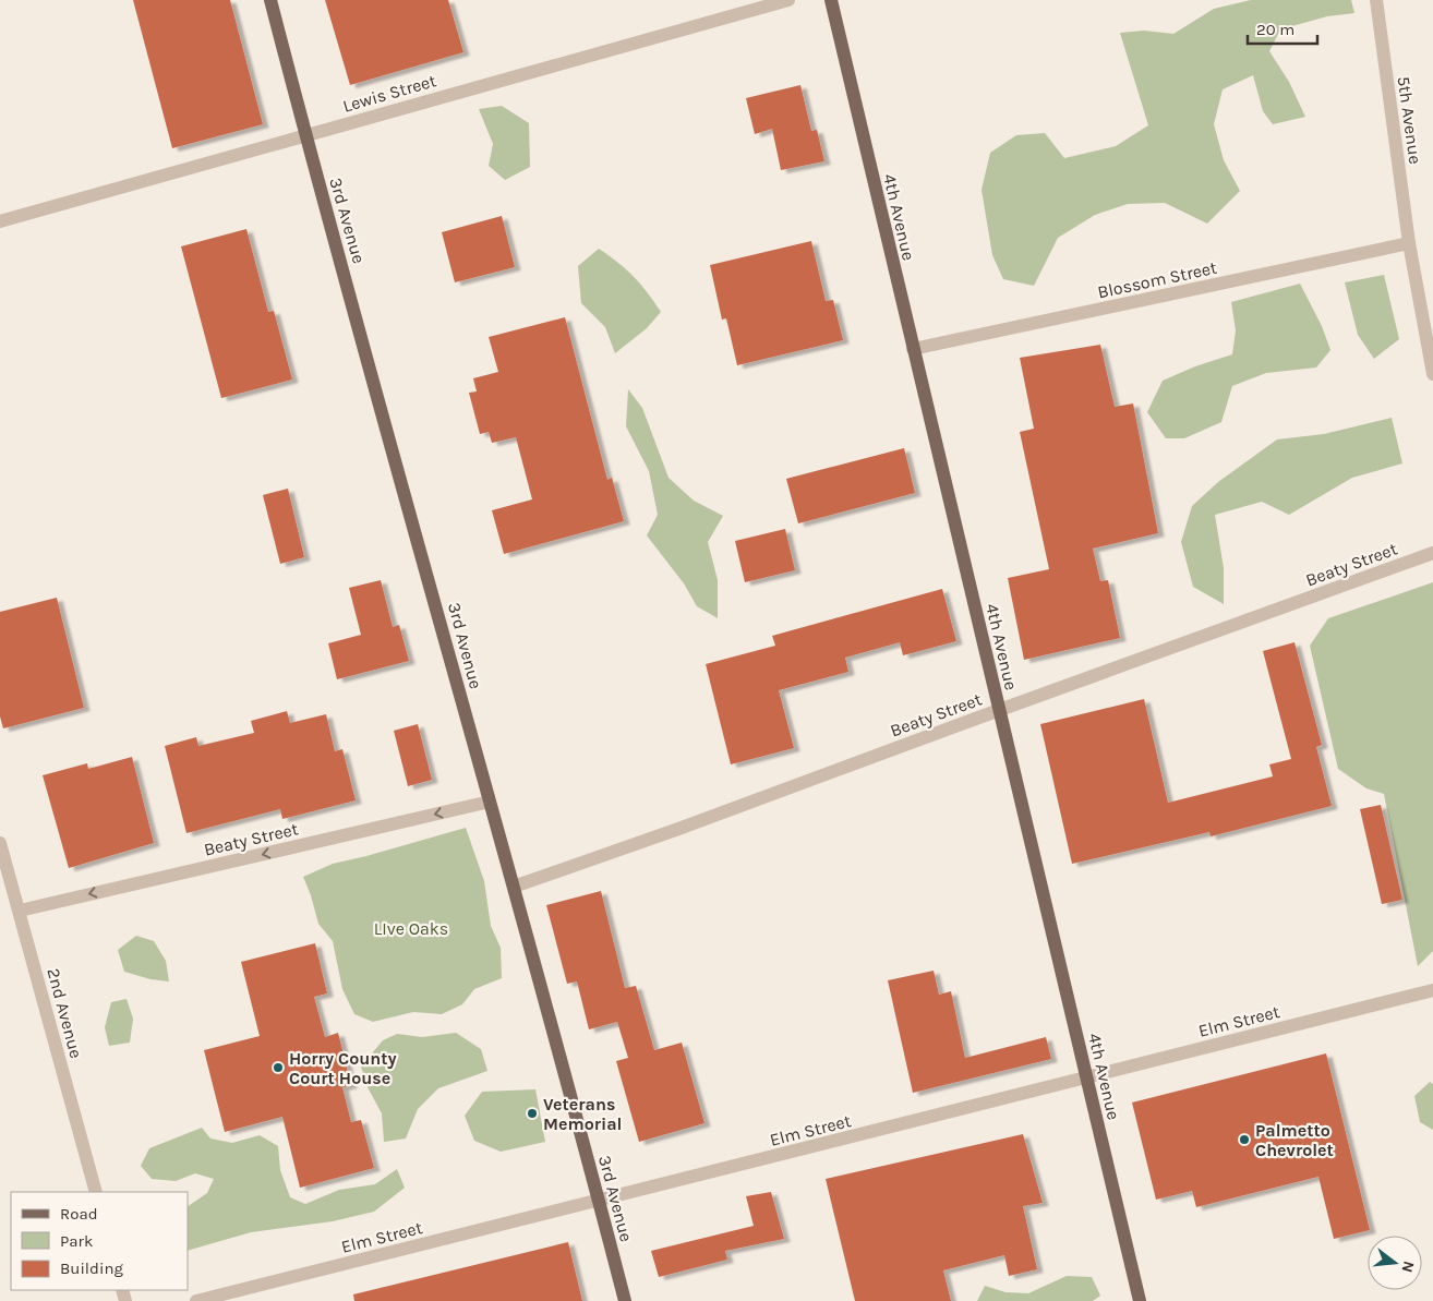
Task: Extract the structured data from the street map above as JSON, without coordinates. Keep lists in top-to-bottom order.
{
  "streets": {
    "main road": ["4th Avenue", "3rd Avenue"],
    "street": [
      "Lewis Street",
      "5th Avenue",
      "Blossom Street",
      "Beaty Street",
      "2nd Avenue",
      "Elm Street"
    ]
  },
  "crossings": [
    ["Lewis Street", "3rd Avenue"],
    ["5th Avenue", "Blossom Street"],
    ["4th Avenue", "Blossom Street"],
    ["4th Avenue", "Beaty Street"],
    ["4th Avenue", "Elm Street"],
    ["3rd Avenue", "Beaty Street"],
    ["3rd Avenue", "Elm Street"],
    ["Beaty Street", "2nd Avenue"]
  ],
  "parks": ["LIve Oaks"],
  "places": ["Horry County Court House", "Veterans Memorial", "Palmetto Chevrolet"],
  "legend": ["Road", "Park", "Building"],
  "scale_bar": "20 m",
  "north": "right"
}
